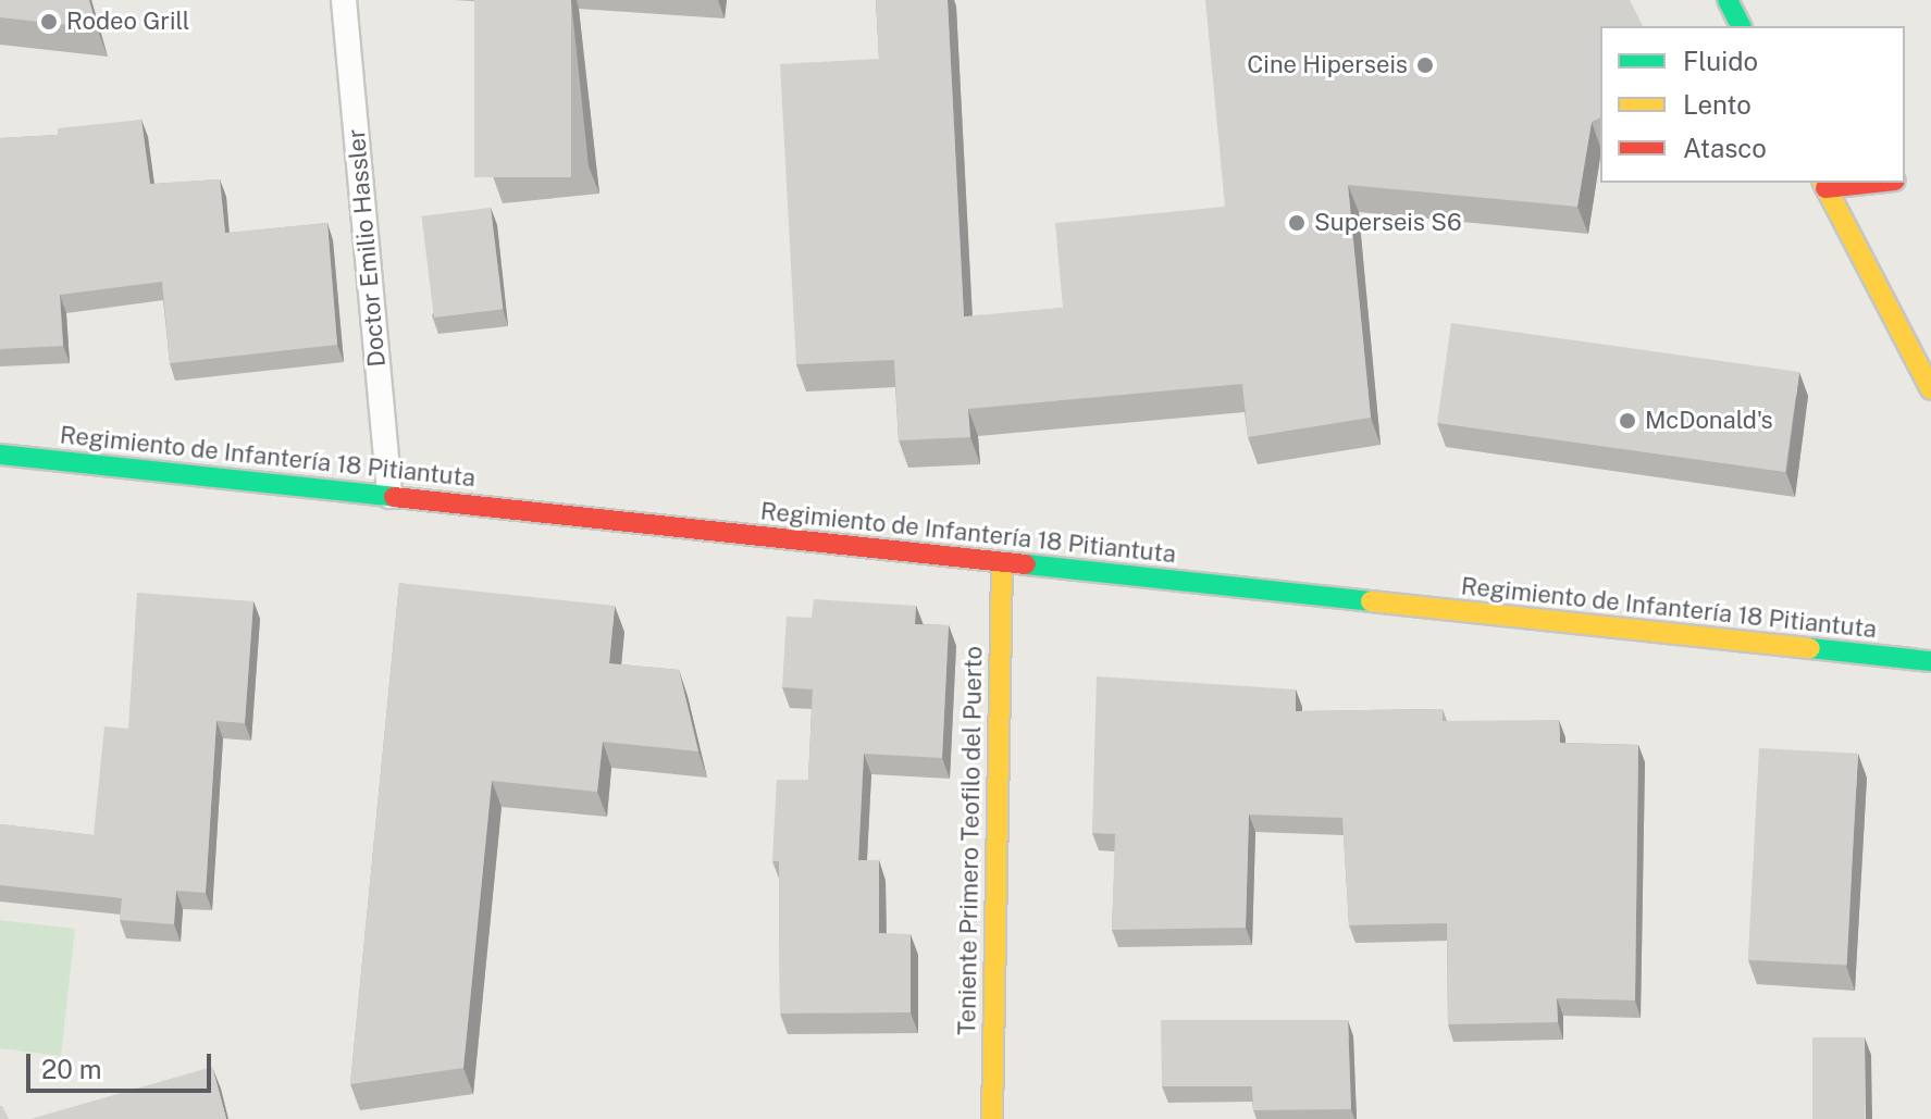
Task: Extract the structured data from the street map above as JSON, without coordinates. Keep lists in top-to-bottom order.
{
  "streets": {
    "main road": ["Regimiento de Infantería 18 Pitiantuta", "Teniente Primero Teofilo del Puerto"],
    "lane": ["Doctor Emilio Hassler"]
  },
  "crossings": [
    ["Doctor Emilio Hassler", "Regimiento de Infantería 18 Pitiantuta"],
    ["Regimiento de Infantería 18 Pitiantuta", "Teniente Primero Teofilo del Puerto"]
  ],
  "places": [
    "Rodeo Grill",
    "Cine Hiperseis",
    "Superseis S6",
    "McDonald's"
  ],
  "legend": ["Fluido", "Lento", "Atasco"],
  "scale_bar": "20 m"
}
